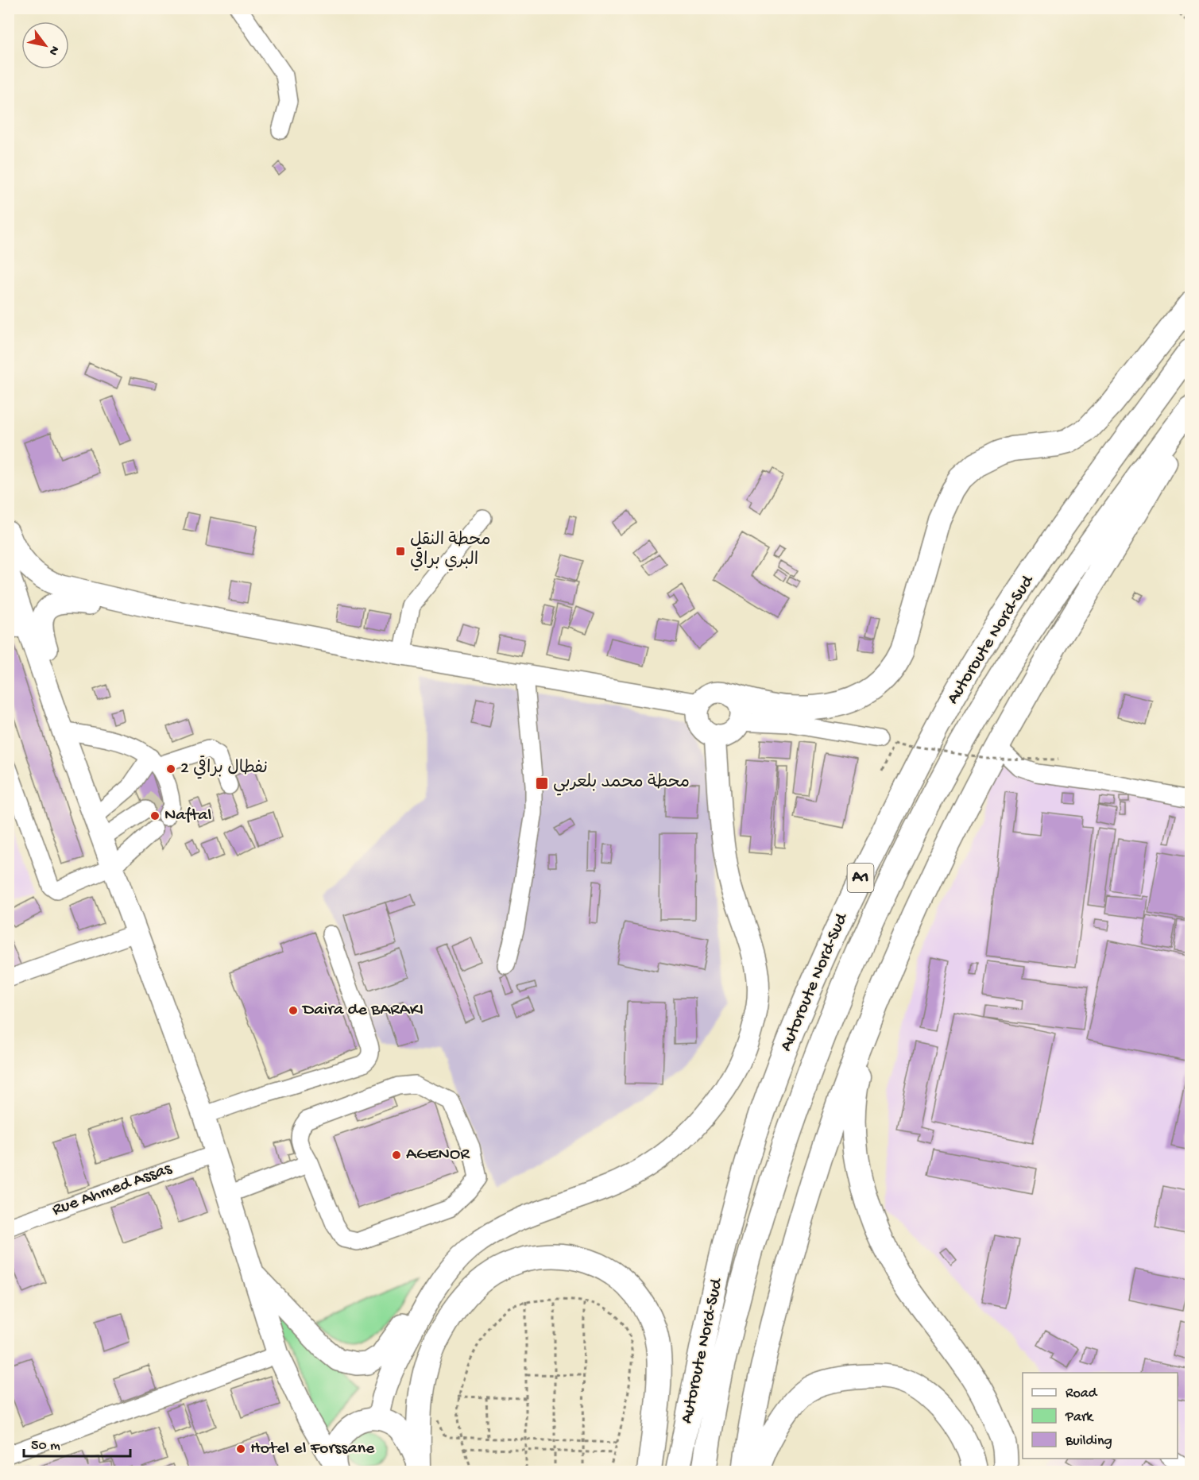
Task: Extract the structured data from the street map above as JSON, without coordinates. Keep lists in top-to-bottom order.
{
  "streets": {
    "highway": ["Autoroute Nord-Sud", "A1"],
    "street": ["Rue Ahmed Assas"]
  },
  "places": {
    "transit": ["محطة النقل البري براقي", "محطة محمد بلعربي"],
    "other": [
      "نفطال براقي 2",
      "Naftal",
      "Daira de BARAKI",
      "AGENOR",
      "Hotel el Forssane"
    ]
  },
  "legend": ["Road", "Park", "Building"],
  "scale_bar": "50 m",
  "north": "bottom right"
}
